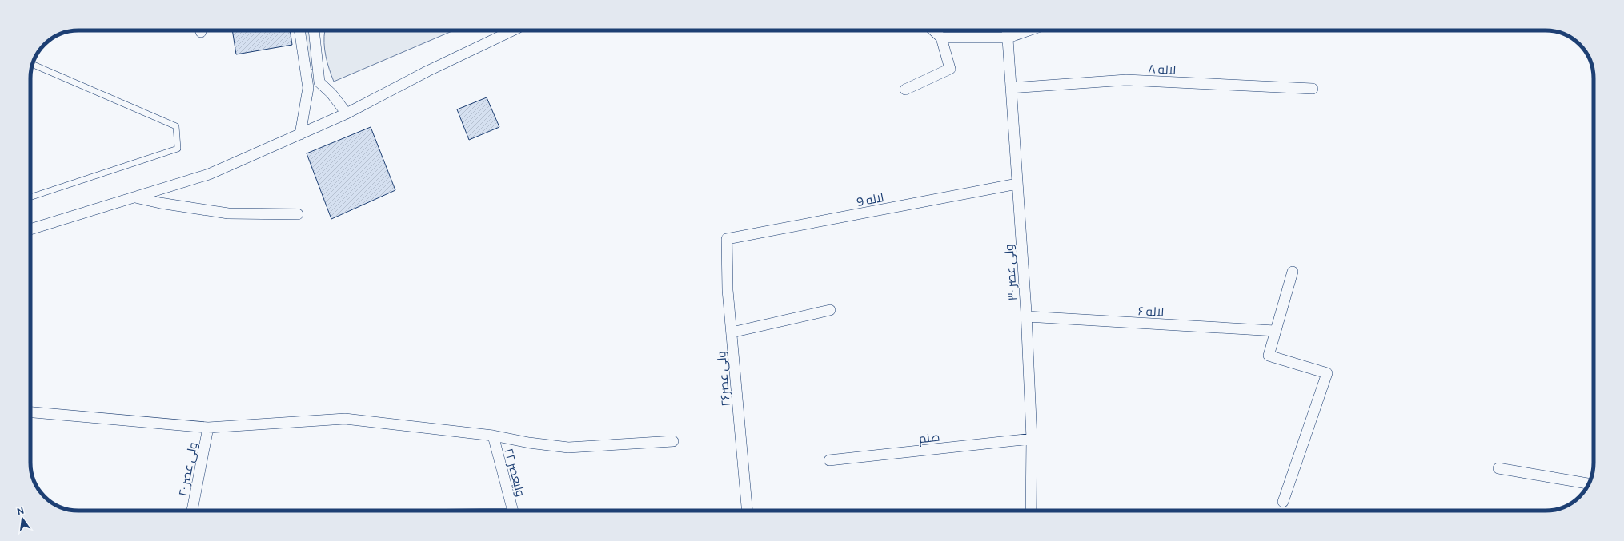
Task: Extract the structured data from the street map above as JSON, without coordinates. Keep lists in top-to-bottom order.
{
  "streets": {
    "street": [
      "لاله ۸",
      "لاله 9",
      "ولی عصر ۳۰",
      "لاله ۶",
      "ولی عصر۲۶",
      "صنم",
      "ولی عصر ۲۰",
      "ولیعصر ۲۲"
    ]
  },
  "crossings": [
    ["لاله ۸", "ولی عصر ۳۰"],
    ["لاله 9", "ولی عصر ۳۰"],
    ["لاله 9", "ولی عصر۲۶"],
    ["ولی عصر ۳۰", "لاله ۶"],
    ["ولی عصر ۳۰", "صنم"]
  ],
  "north": "top"
}
